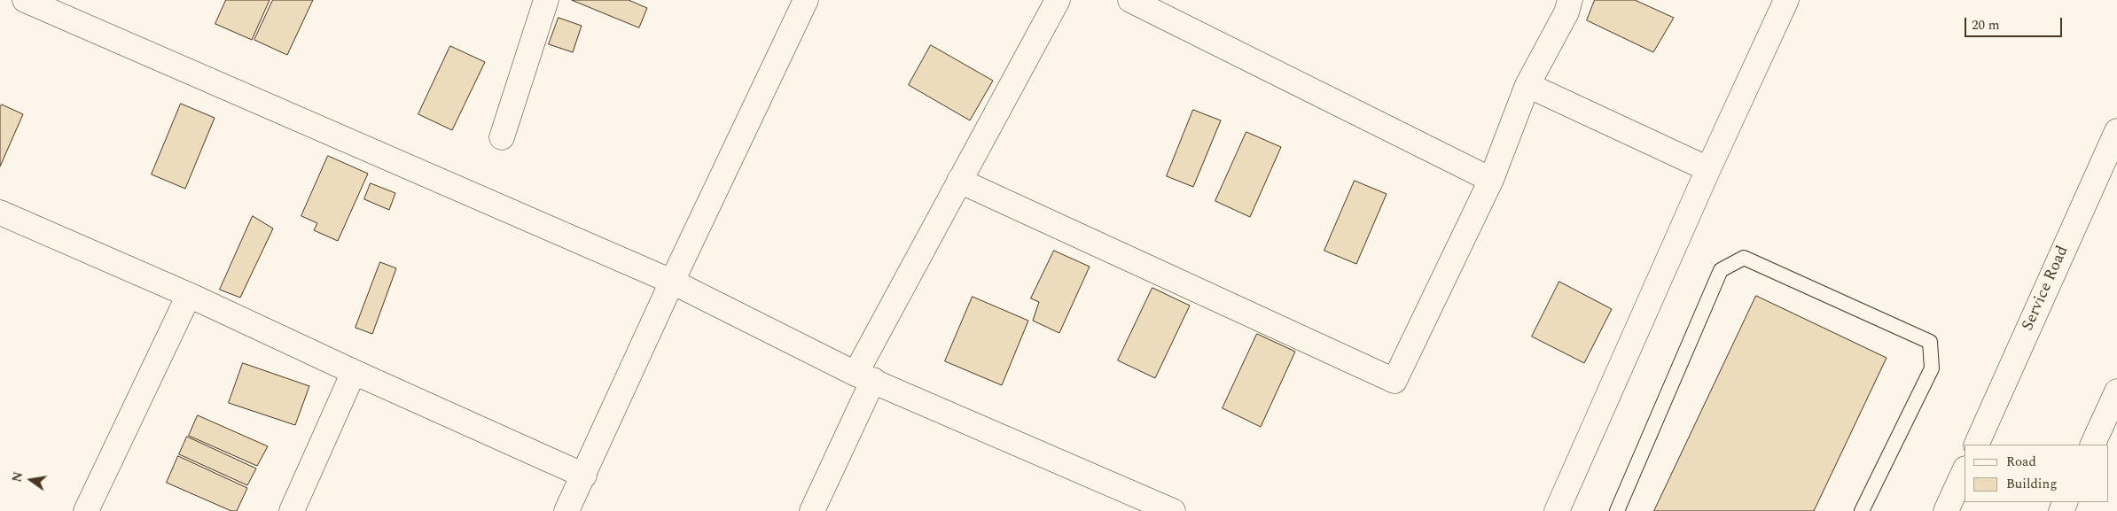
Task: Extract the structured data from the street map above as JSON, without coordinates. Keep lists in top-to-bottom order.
{
  "streets": {
    "street": ["Service Road"]
  },
  "legend": ["Road", "Building"],
  "scale_bar": "20 m",
  "north": "left"
}
